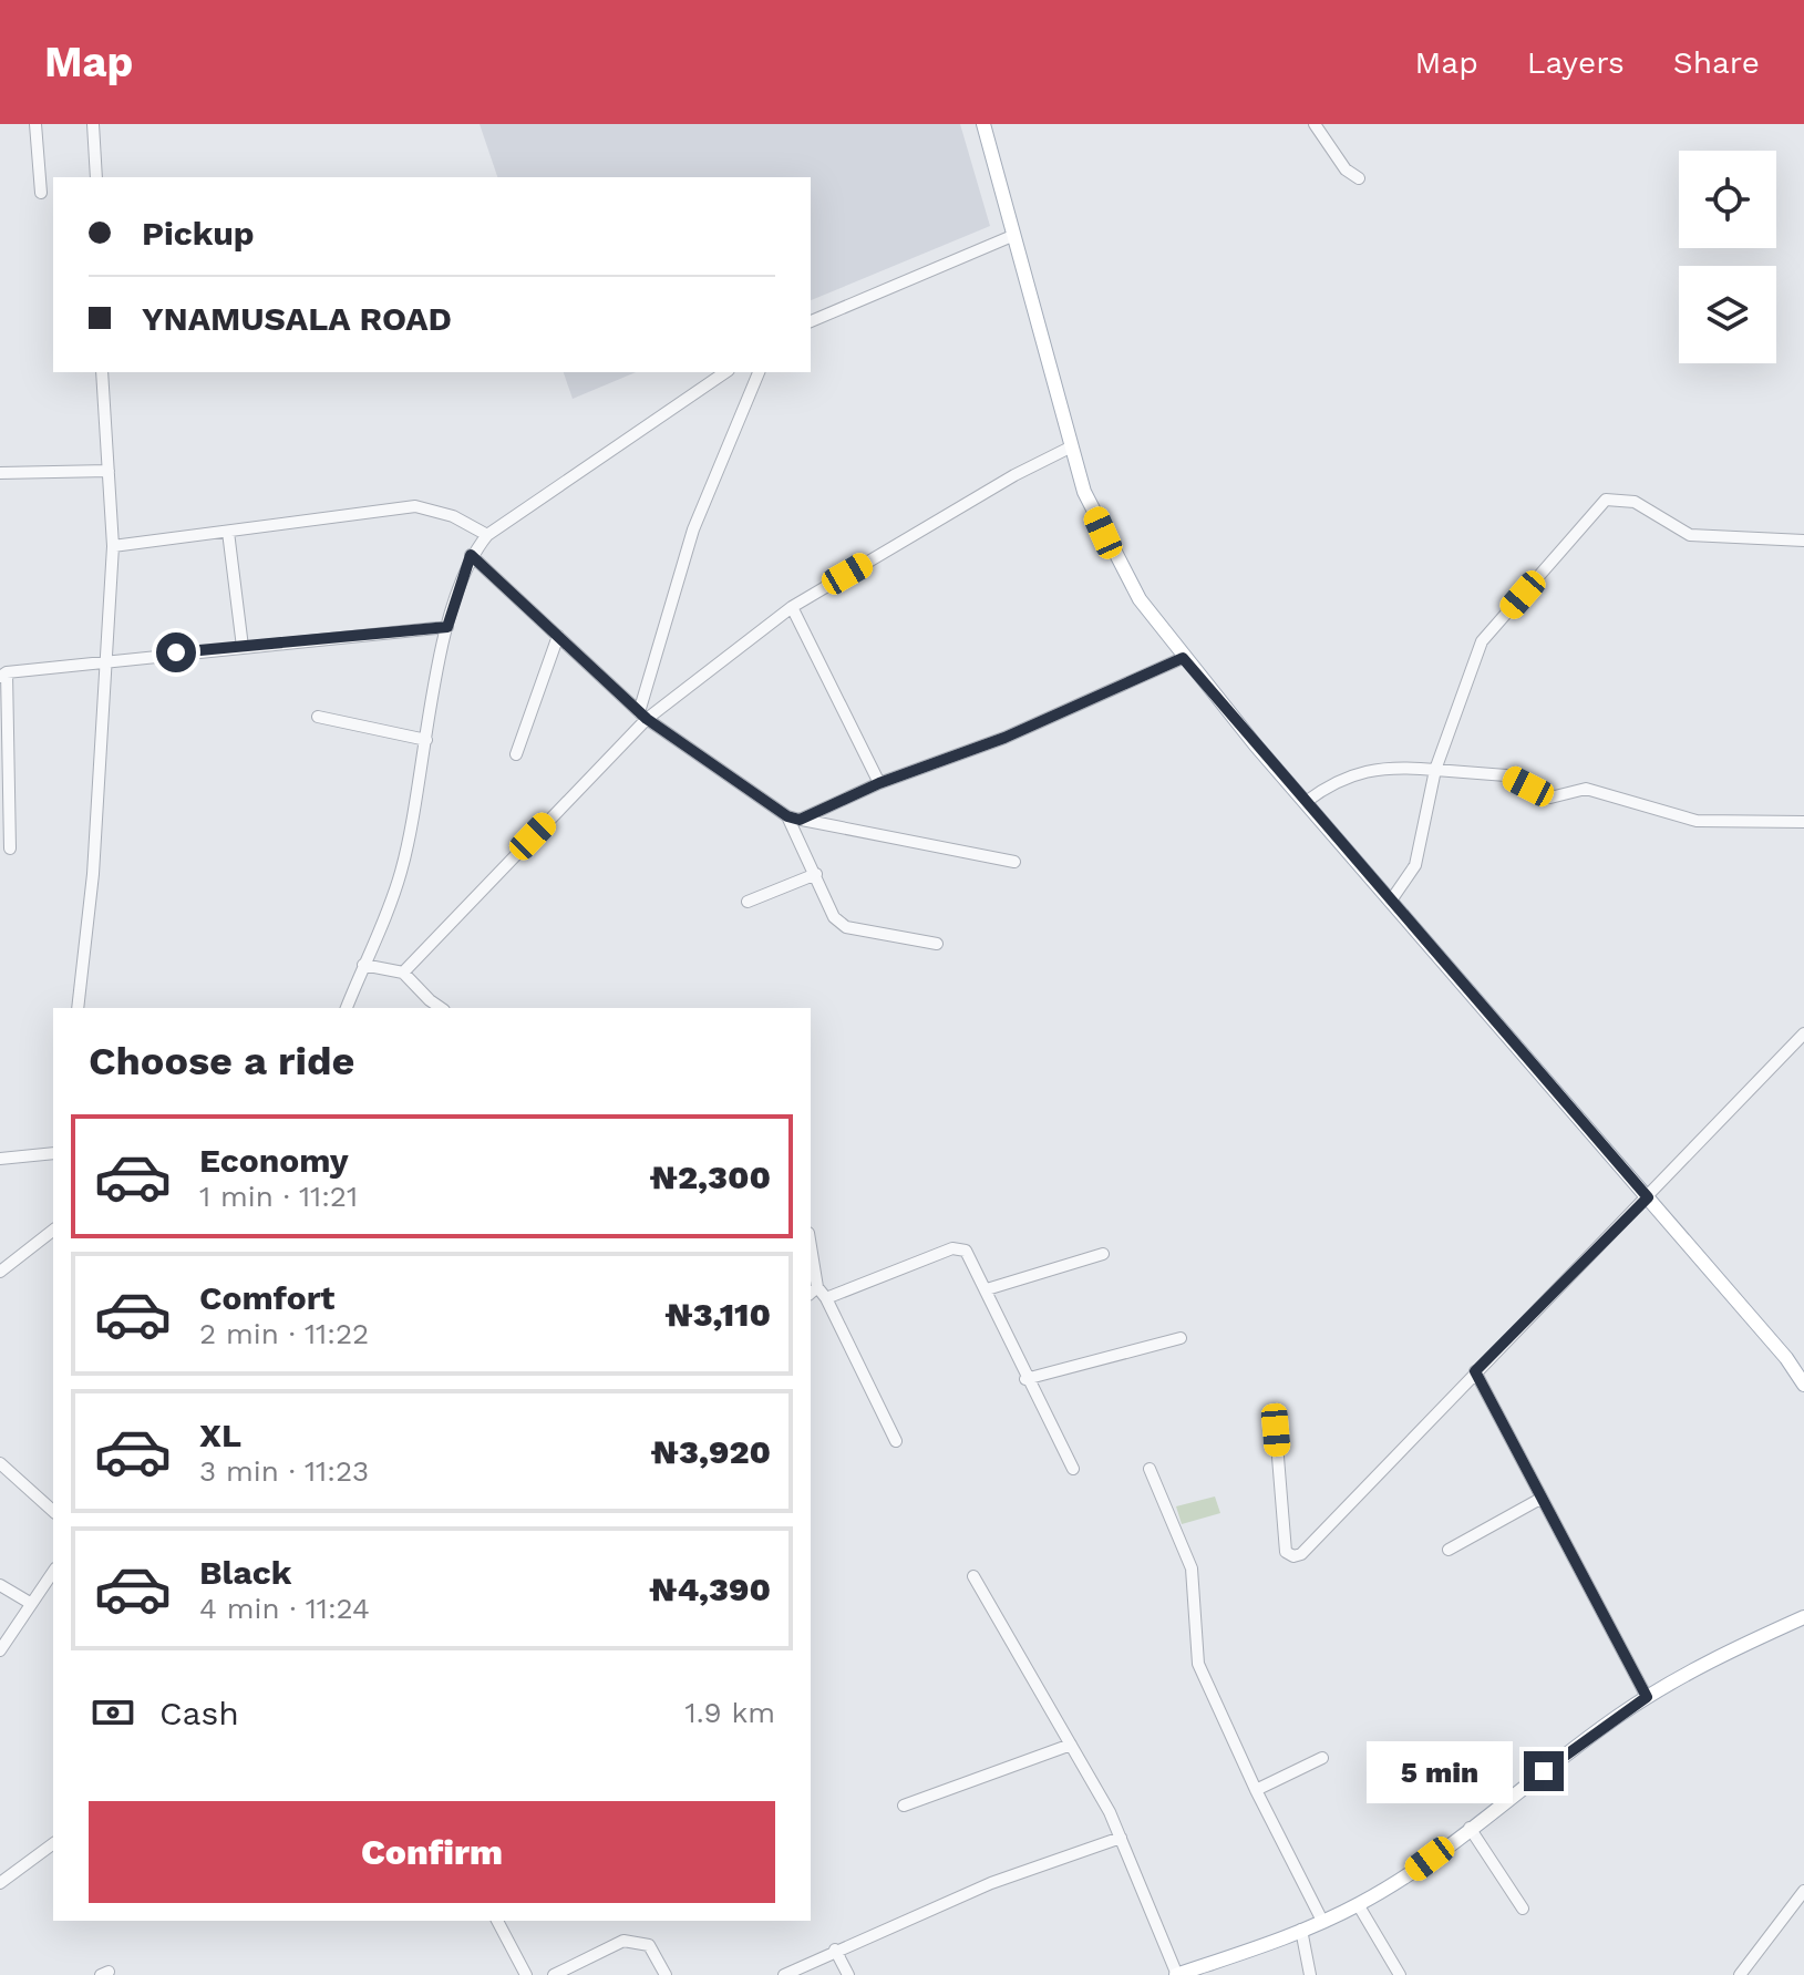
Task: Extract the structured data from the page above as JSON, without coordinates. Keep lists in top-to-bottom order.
{
  "page": {
    "header": "Map",
    "nav": ["Map", "Layers", "Share"],
    "banner": ["Pickup", "YNAMUSALA ROAD"],
    "heading": "Choose a ride",
    "list": [
      {
        "name": "Economy",
        "note": "1 min · 11:21",
        "value": "₦2,300"
      },
      {
        "name": "Comfort",
        "note": "2 min · 11:22",
        "value": "₦3,110"
      },
      {
        "name": "XL",
        "note": "3 min · 11:23",
        "value": "₦3,920"
      },
      {
        "name": "Black",
        "note": "4 min · 11:24",
        "value": "₦4,390"
      }
    ],
    "pay": ["Cash", "1.9 km"],
    "bubble": "5 min",
    "buttons": "Confirm"
  }
}
